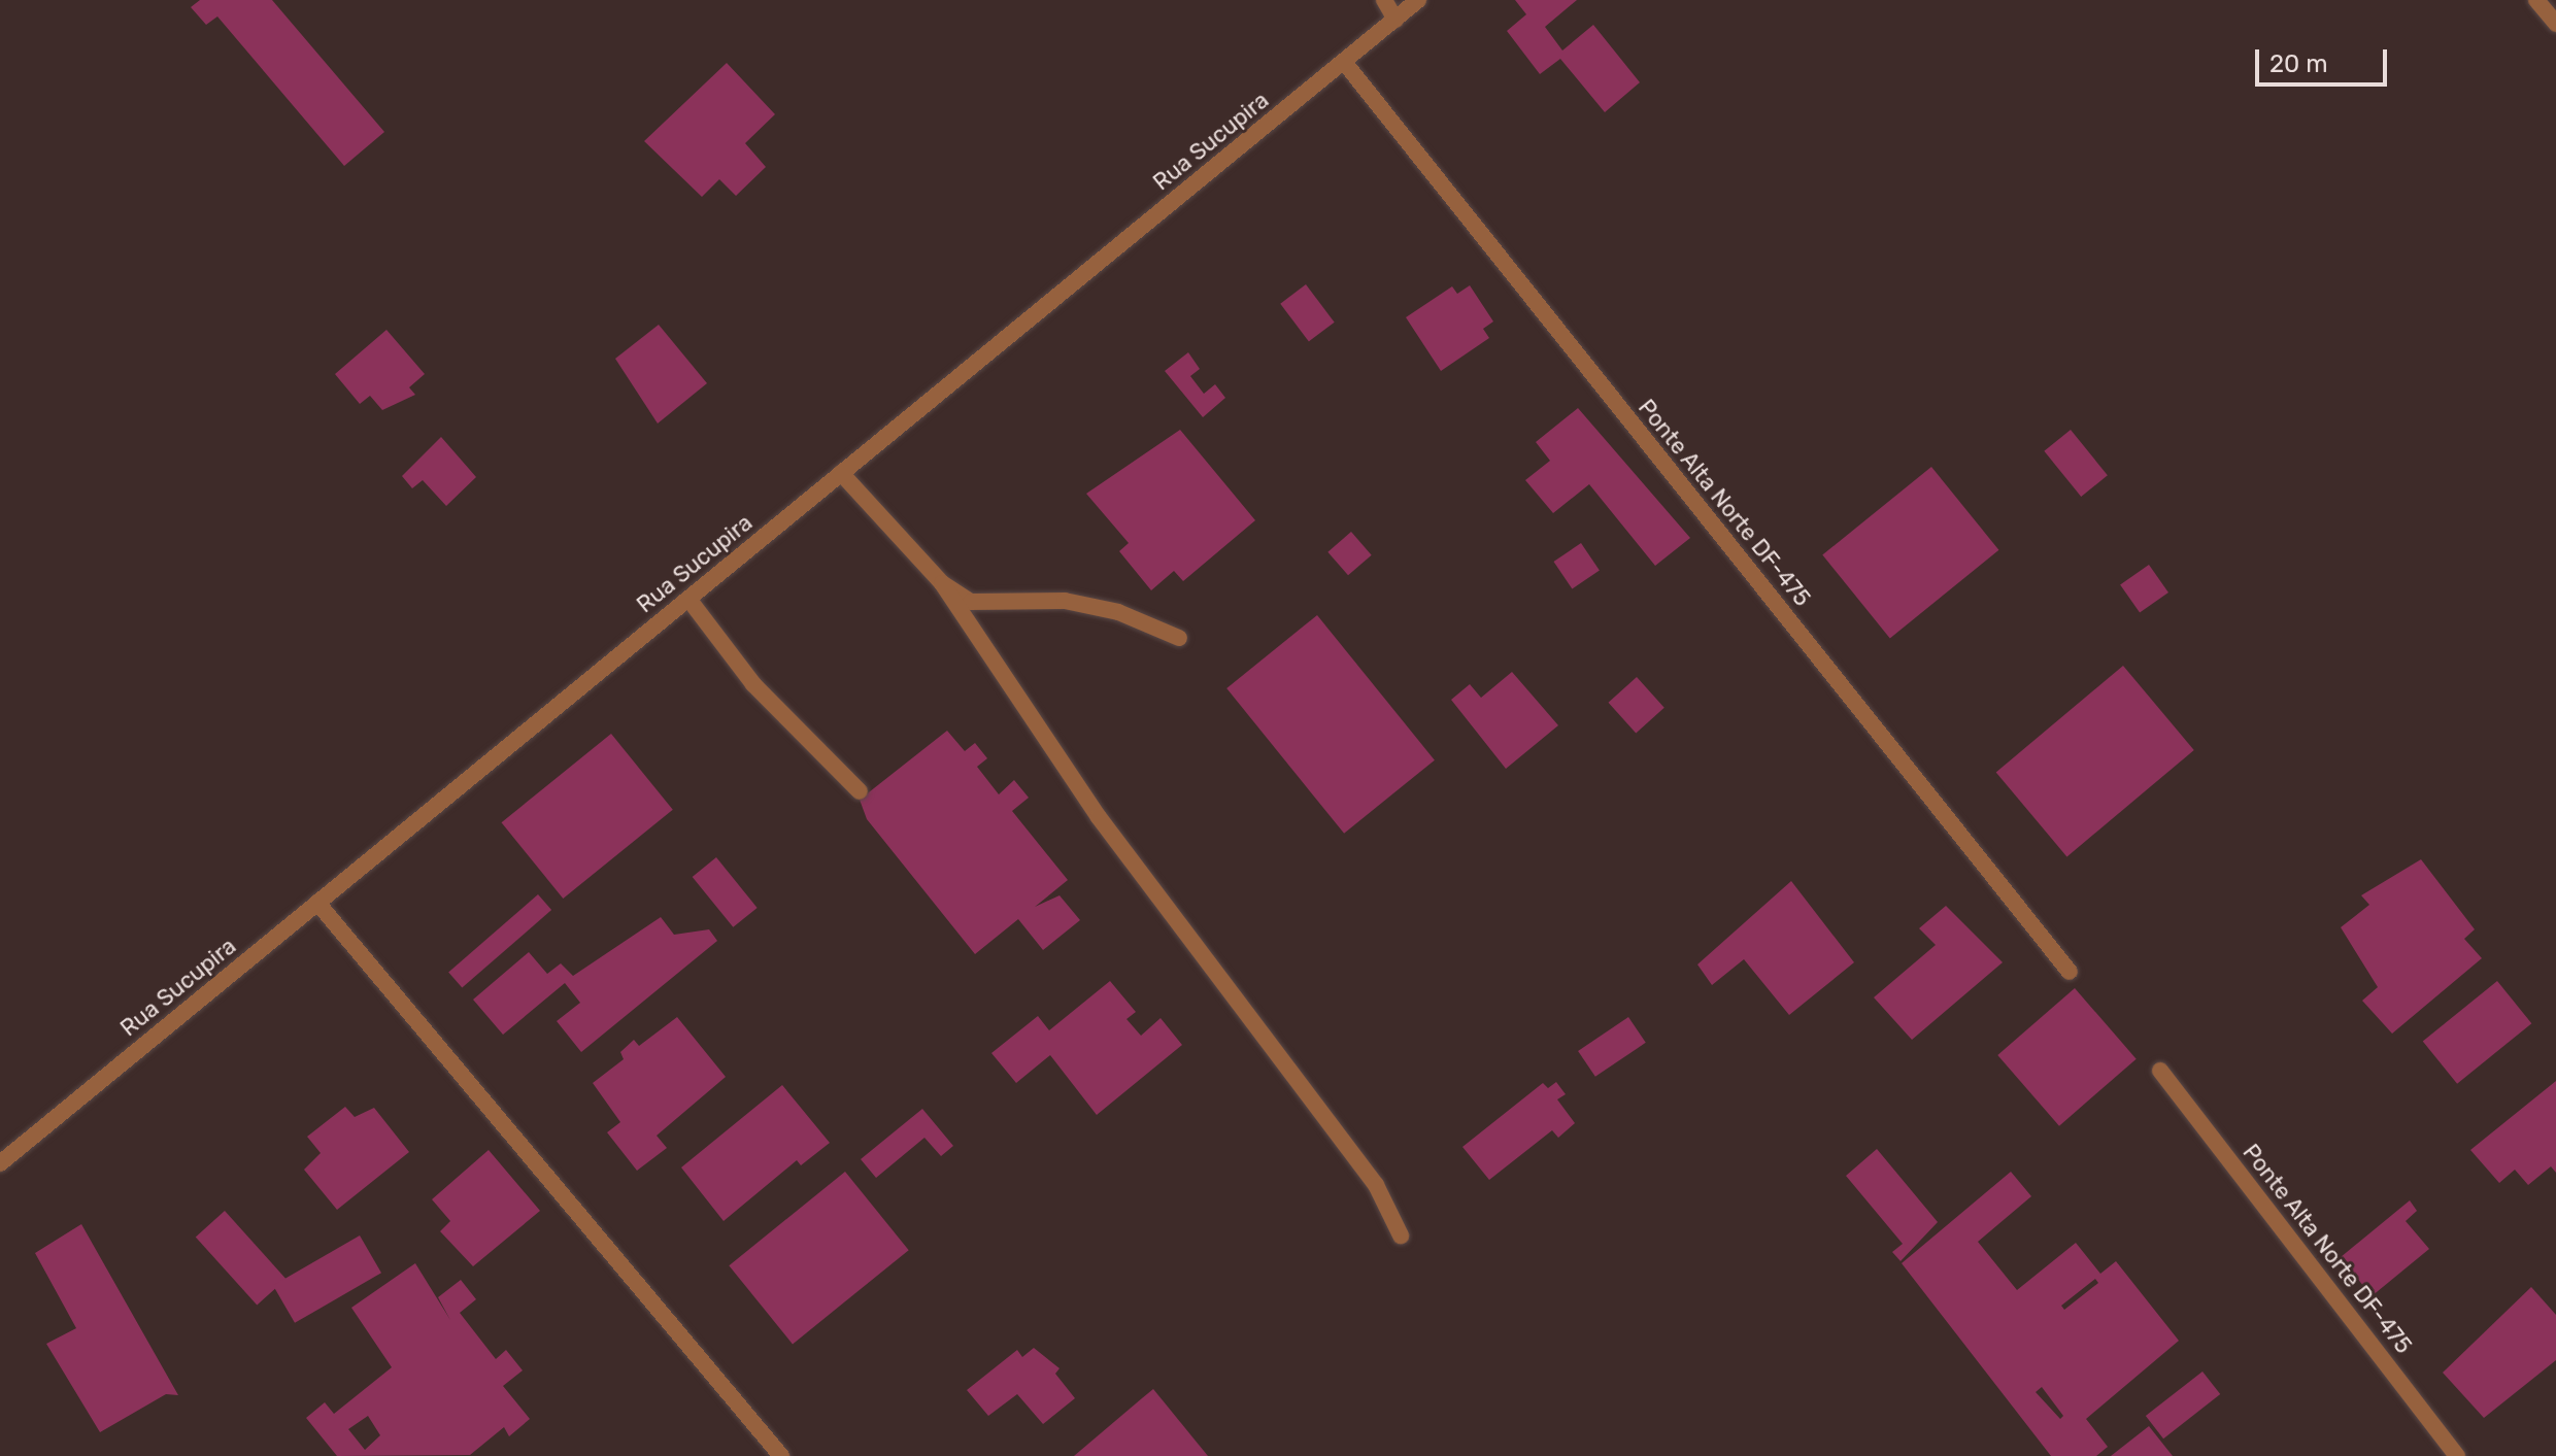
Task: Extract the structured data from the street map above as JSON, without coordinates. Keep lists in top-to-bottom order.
{
  "streets": {
    "street": ["Rua Sucupira", "Ponte Alta Norte DF-475"]
  },
  "crossings": [
    ["Rua Sucupira", "Ponte Alta Norte DF-475"]
  ],
  "scale_bar": "20 m"
}
